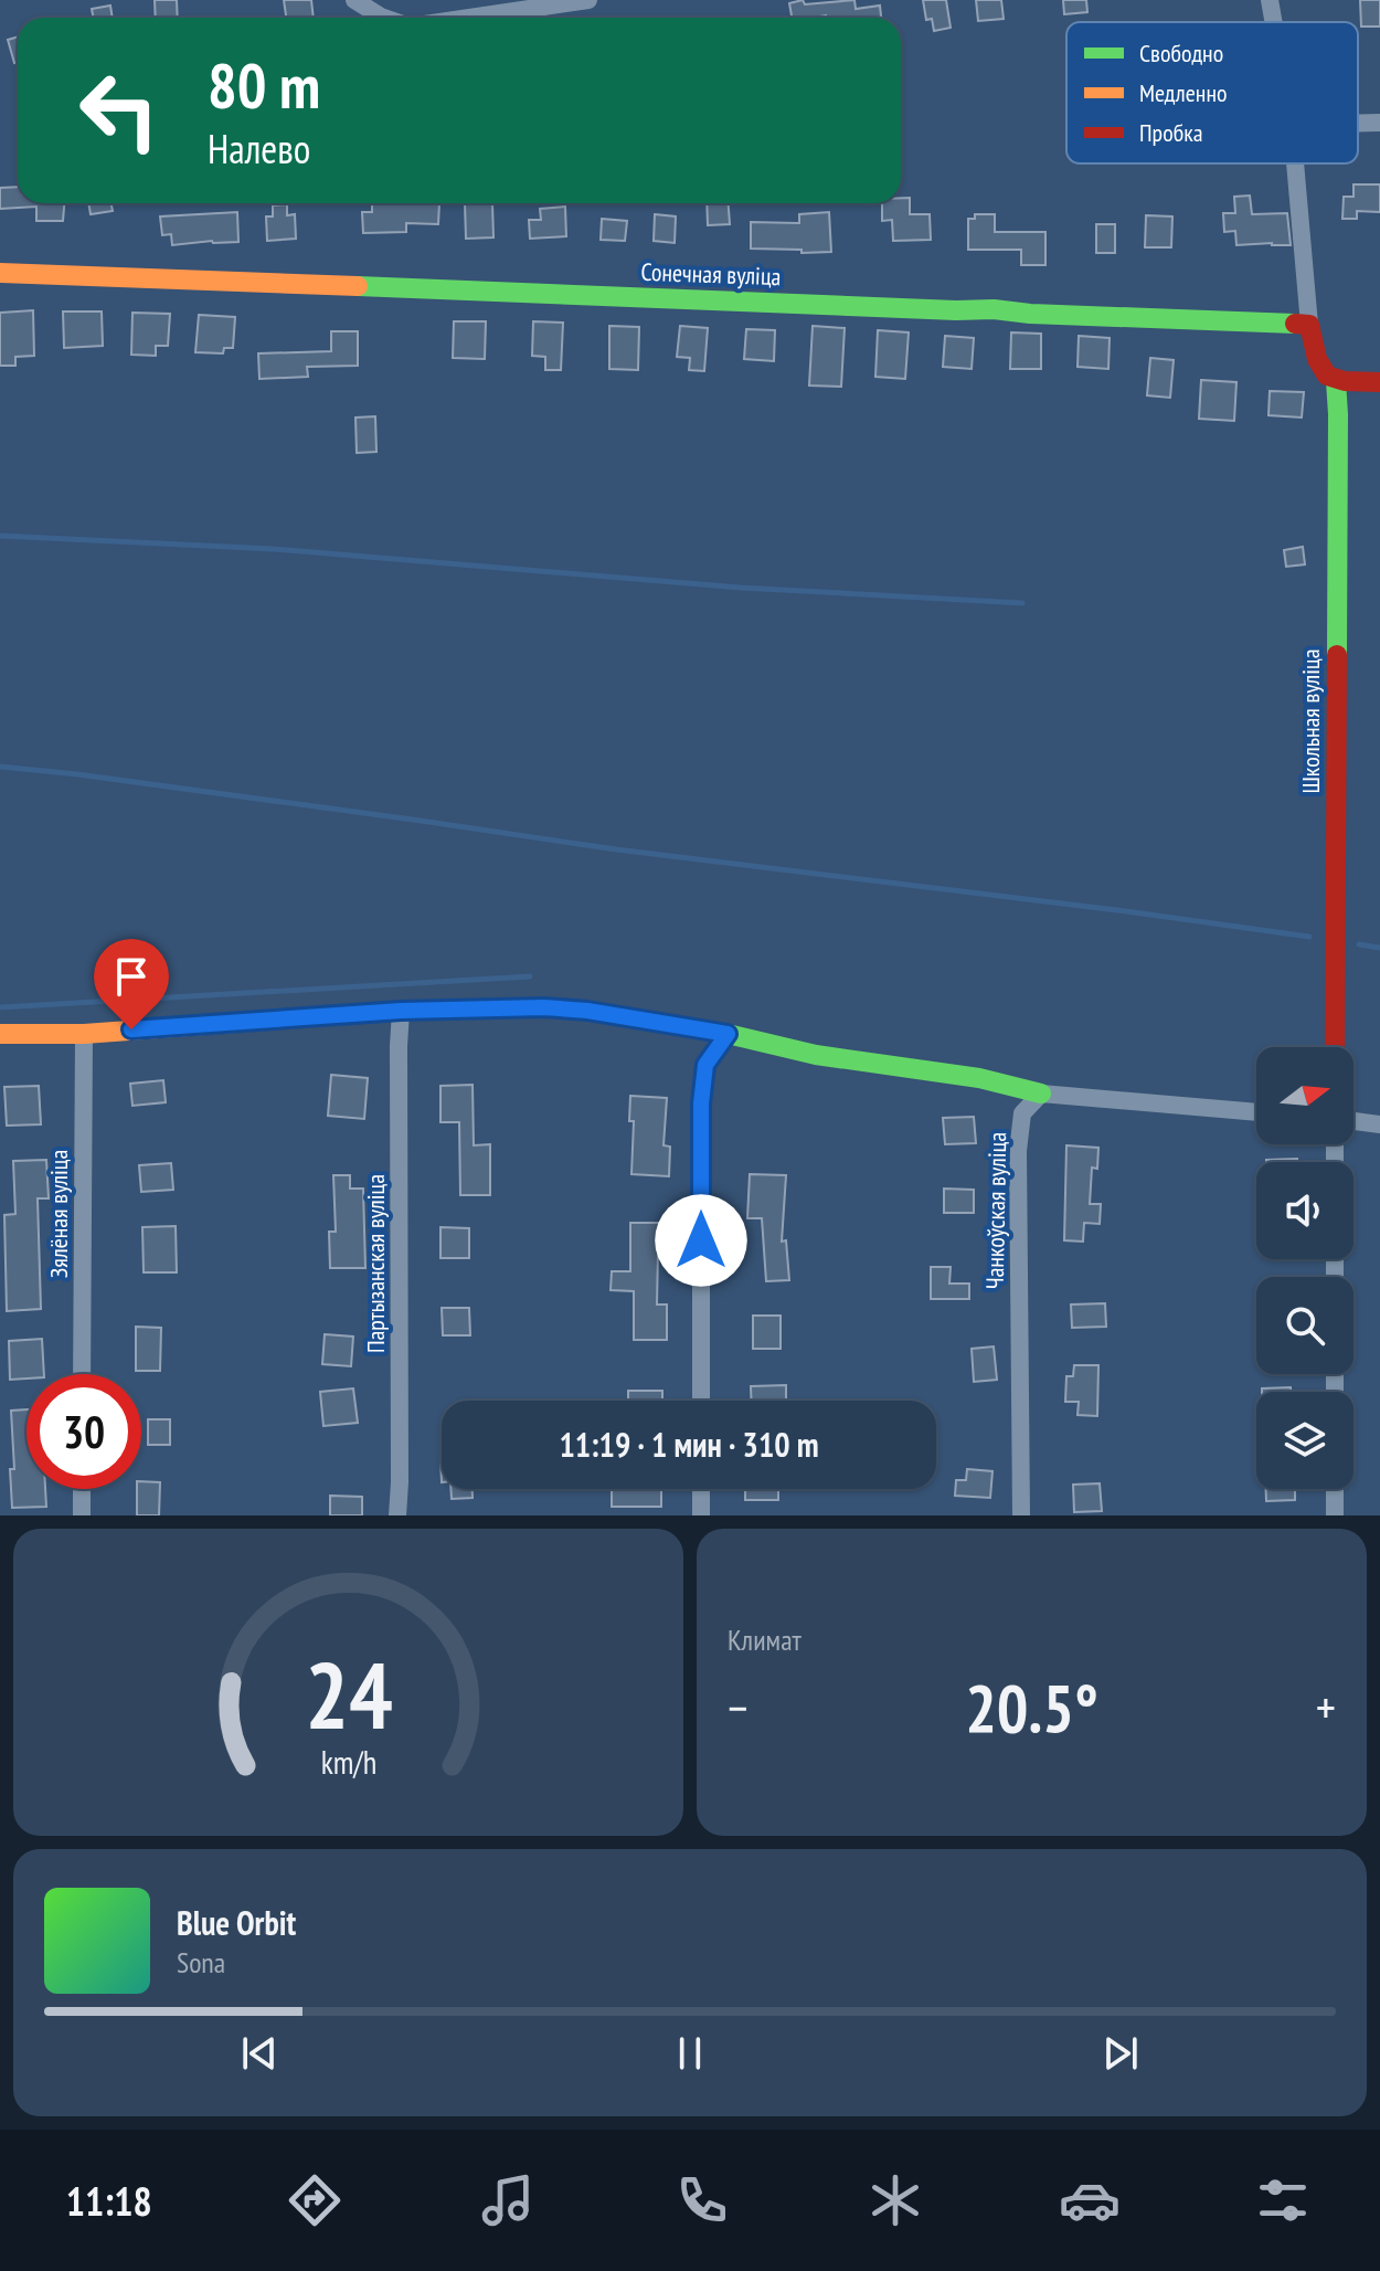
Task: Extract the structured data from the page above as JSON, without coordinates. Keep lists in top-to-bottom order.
{
  "streets": {
    "street": [
      "Сонечная вуліца",
      "Школьная вуліца",
      "Чанкоўская вуліца",
      "Зялёная вуліца",
      "Партызанская вуліца"
    ]
  },
  "legend": ["Свободно", "Медленно", "Пробка"],
  "north": "right",
  "page": {
    "turn": ["80 m", "Налево"],
    "limit": "30",
    "trip": "11:19 · 1 мин · 310 m",
    "tile": "Климат",
    "heat": ["−", "20.5°", "+"],
    "song": ["Blue Orbit", "Sona"],
    "tabs": "11:18",
    "gauge": ["24", "km/h"]
  }
}
